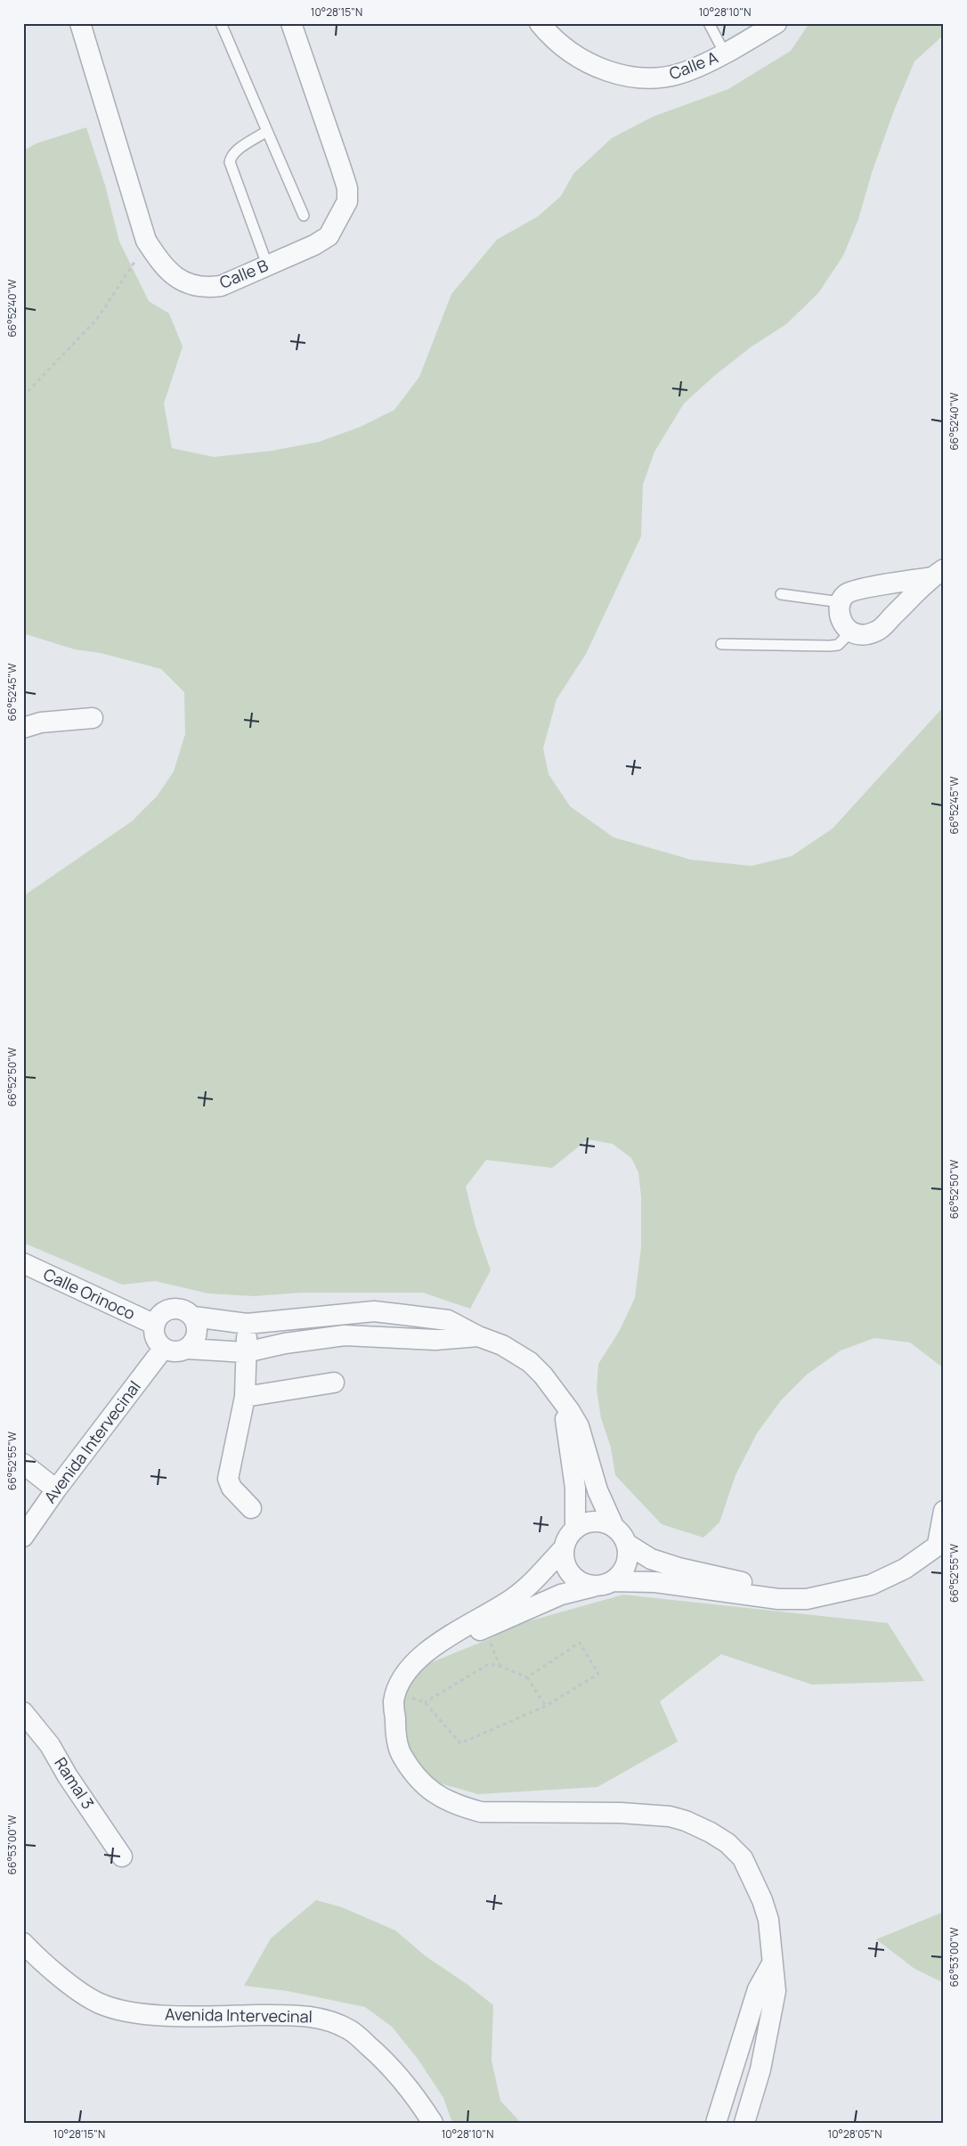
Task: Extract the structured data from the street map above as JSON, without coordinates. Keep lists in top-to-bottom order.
{
  "streets": {
    "street": [
      "Calle A",
      "Calle B",
      "Calle Orinoco",
      "Avenida Intervecinal",
      "Ramal 3"
    ]
  },
  "crossings": [
    ["Calle Orinoco", "Avenida Intervecinal"]
  ],
  "coordinates": [
    "10°28'15\"N",
    "10°28'10\"N",
    "66°52'40\"W",
    "66°52'45\"W",
    "66°52'50\"W",
    "66°52'55\"W",
    "66°53'00\"W",
    "10°28'05\"N"
  ]
}
